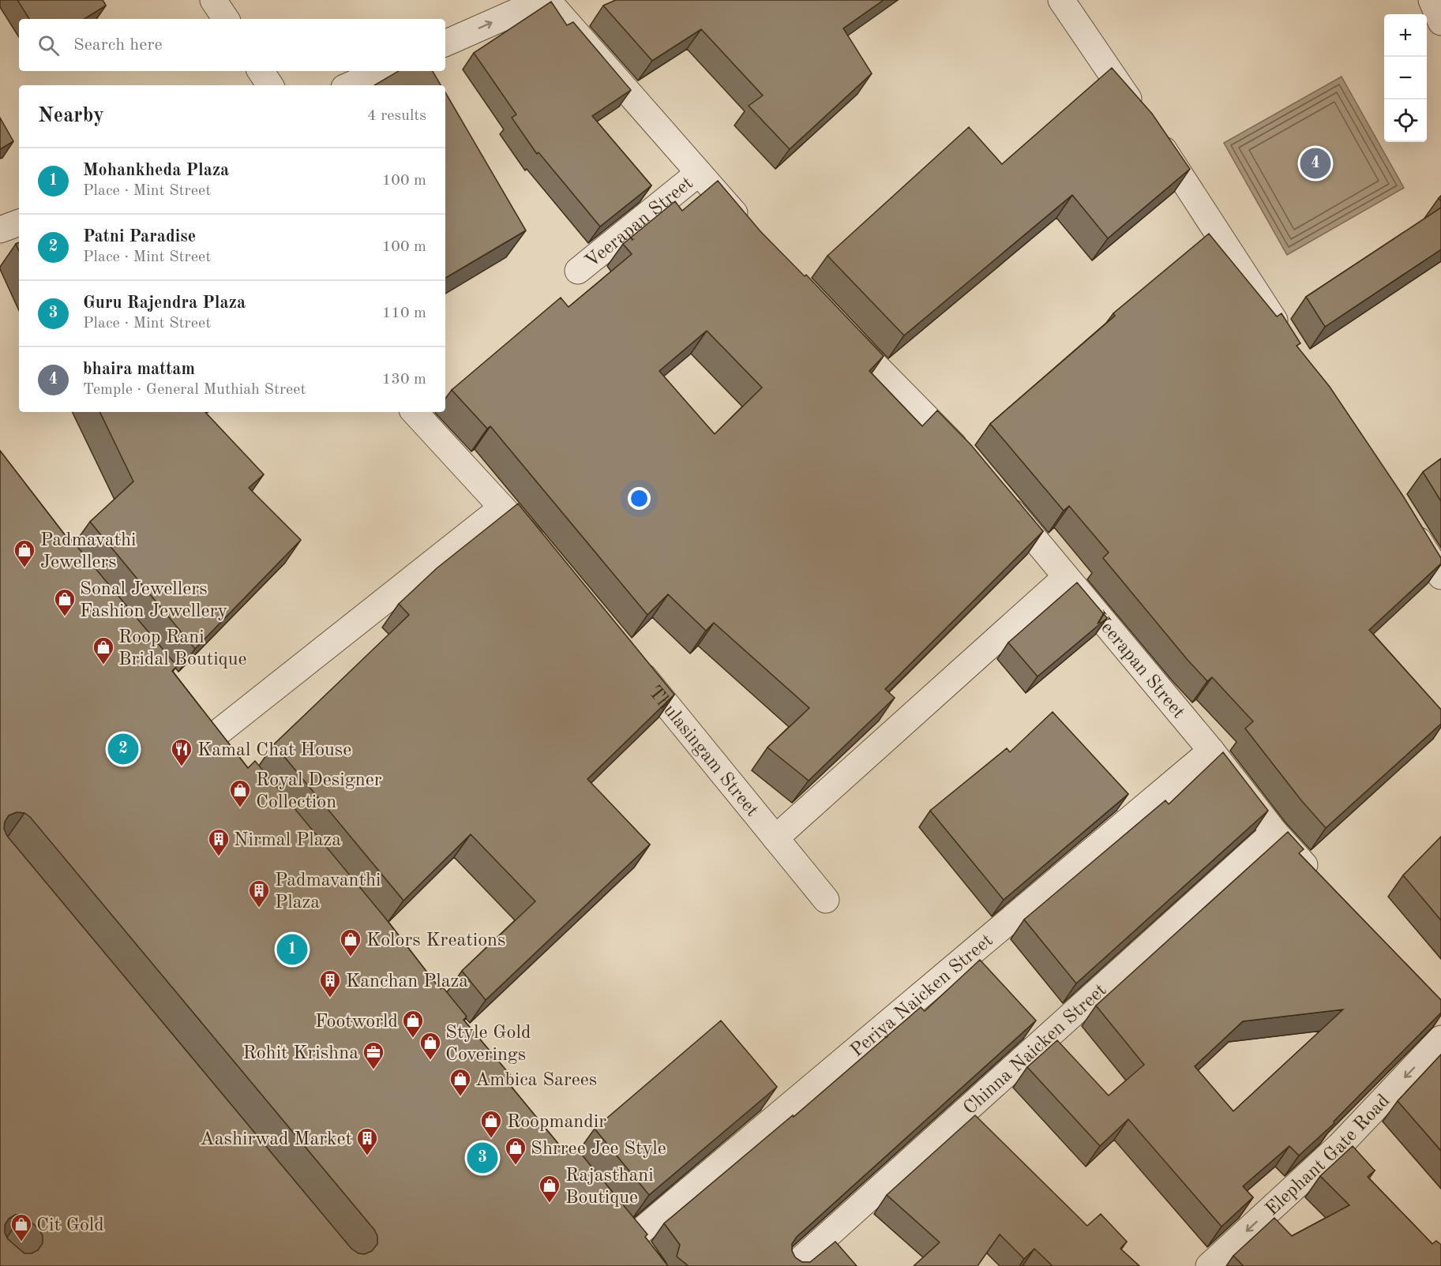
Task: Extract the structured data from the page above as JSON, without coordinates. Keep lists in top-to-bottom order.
{
  "streets": {
    "street": [
      "Veerapan Street",
      "Thulasingam Street",
      "Periya Naicken Street",
      "Chinna Naicken Street",
      "Elephant Gate Road"
    ]
  },
  "crossings": [
    ["Veerapan Street", "Periya Naicken Street"],
    ["Veerapan Street", "Chinna Naicken Street"]
  ],
  "one_way": ["Elephant Gate Road"],
  "places": {
    "shop": [
      "Padmavathi Jewellers",
      "Sonal Jewellers Fashion Jewellery",
      "Roop Rani Bridal Boutique",
      "Royal Designer Collection",
      "Kolors Kreations",
      "Footworld",
      "Style Gold Coverings",
      "Ambica Sarees",
      "Roopmandir",
      "Shrree Jee Style",
      "Rajasthani Boutique",
      "Cit Gold"
    ],
    "restaurant": ["Kamal Chat House"],
    "building": [
      "Nirmal Plaza",
      "Padmavanthi Plaza",
      "Kanchan Plaza",
      "Aashirwad Market"
    ],
    "office": ["Rohit Krishna"]
  },
  "page": {
    "map_buttons": ["+", "−"],
    "search": "Search here",
    "heading": ["Nearby", "4 results"],
    "pins": [
      "4",
      "2",
      "1",
      "3"
    ],
    "list": [
      {
        "mark": "1",
        "name": "Mohankheda Plaza",
        "note": "Place · Mint Street",
        "value": "100 m"
      },
      {
        "mark": "2",
        "name": "Patni Paradise",
        "note": "Place · Mint Street",
        "value": "100 m"
      },
      {
        "mark": "3",
        "name": "Guru Rajendra Plaza",
        "note": "Place · Mint Street",
        "value": "110 m"
      },
      {
        "mark": "4",
        "name": "bhaira mattam",
        "note": "Temple · General Muthiah Street",
        "value": "130 m"
      }
    ]
  }
}
